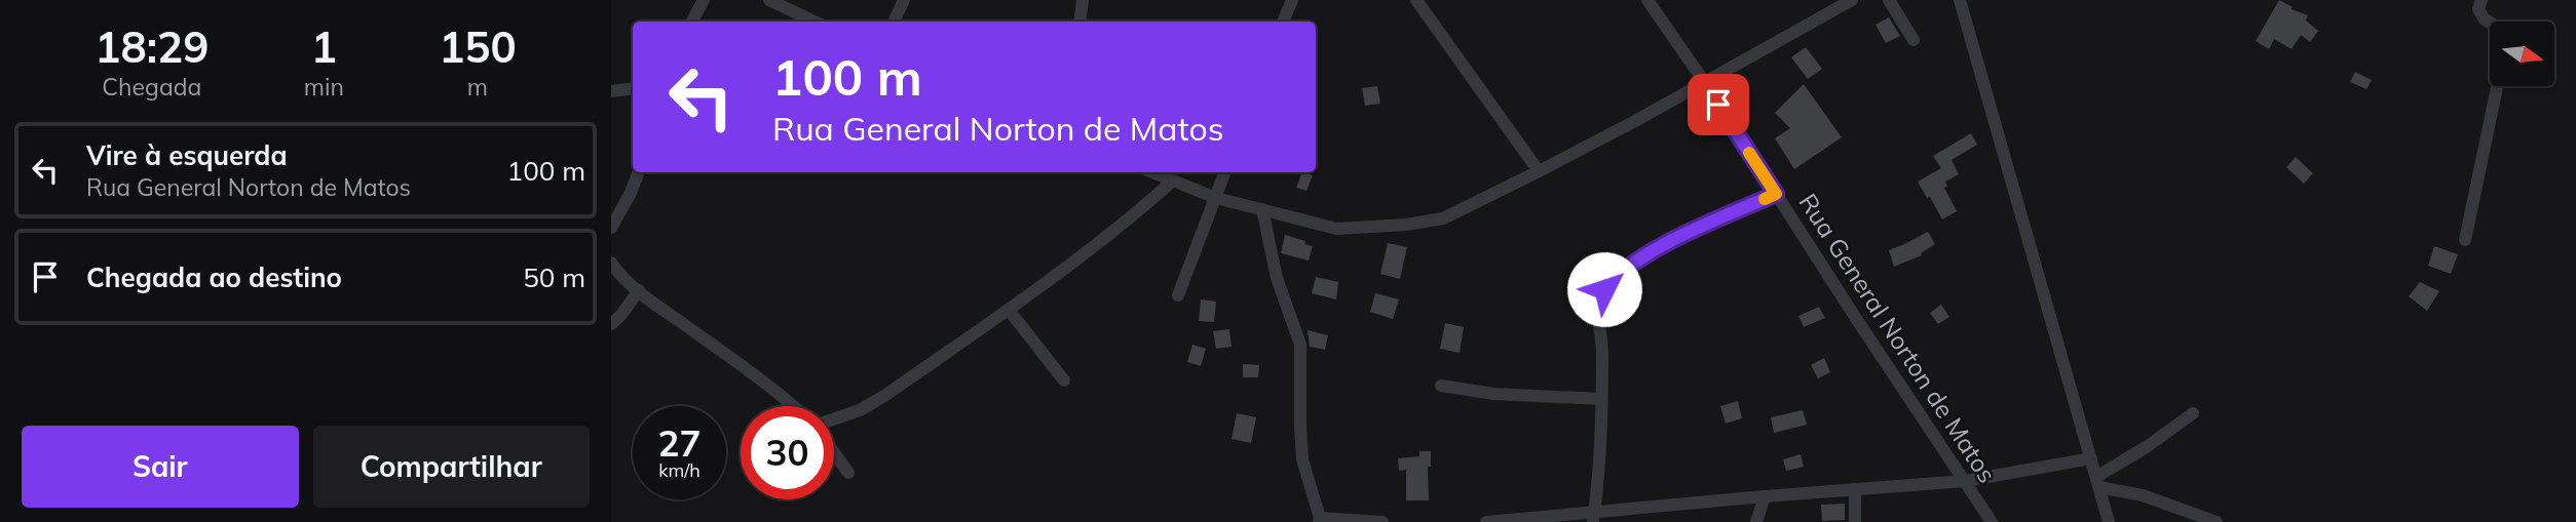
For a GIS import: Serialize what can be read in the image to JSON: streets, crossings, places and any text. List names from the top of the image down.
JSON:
{
  "streets": {
    "street": ["Rua General Norton de Matos"]
  },
  "north": "right",
  "page": {
    "eta": [
      "18:29",
      "Chegada",
      "1",
      "min",
      "150",
      "m"
    ],
    "turn": ["100 m", "Rua General Norton de Matos"],
    "list": [
      {
        "name": "Vire à esquerda",
        "note": "Rua General Norton de Matos",
        "value": "100 m"
      },
      {
        "name": "Chegada ao destino",
        "value": "50 m"
      }
    ],
    "speed": "27 km/h",
    "limit": "30",
    "buttons": ["Sair", "Compartilhar"]
  }
}
